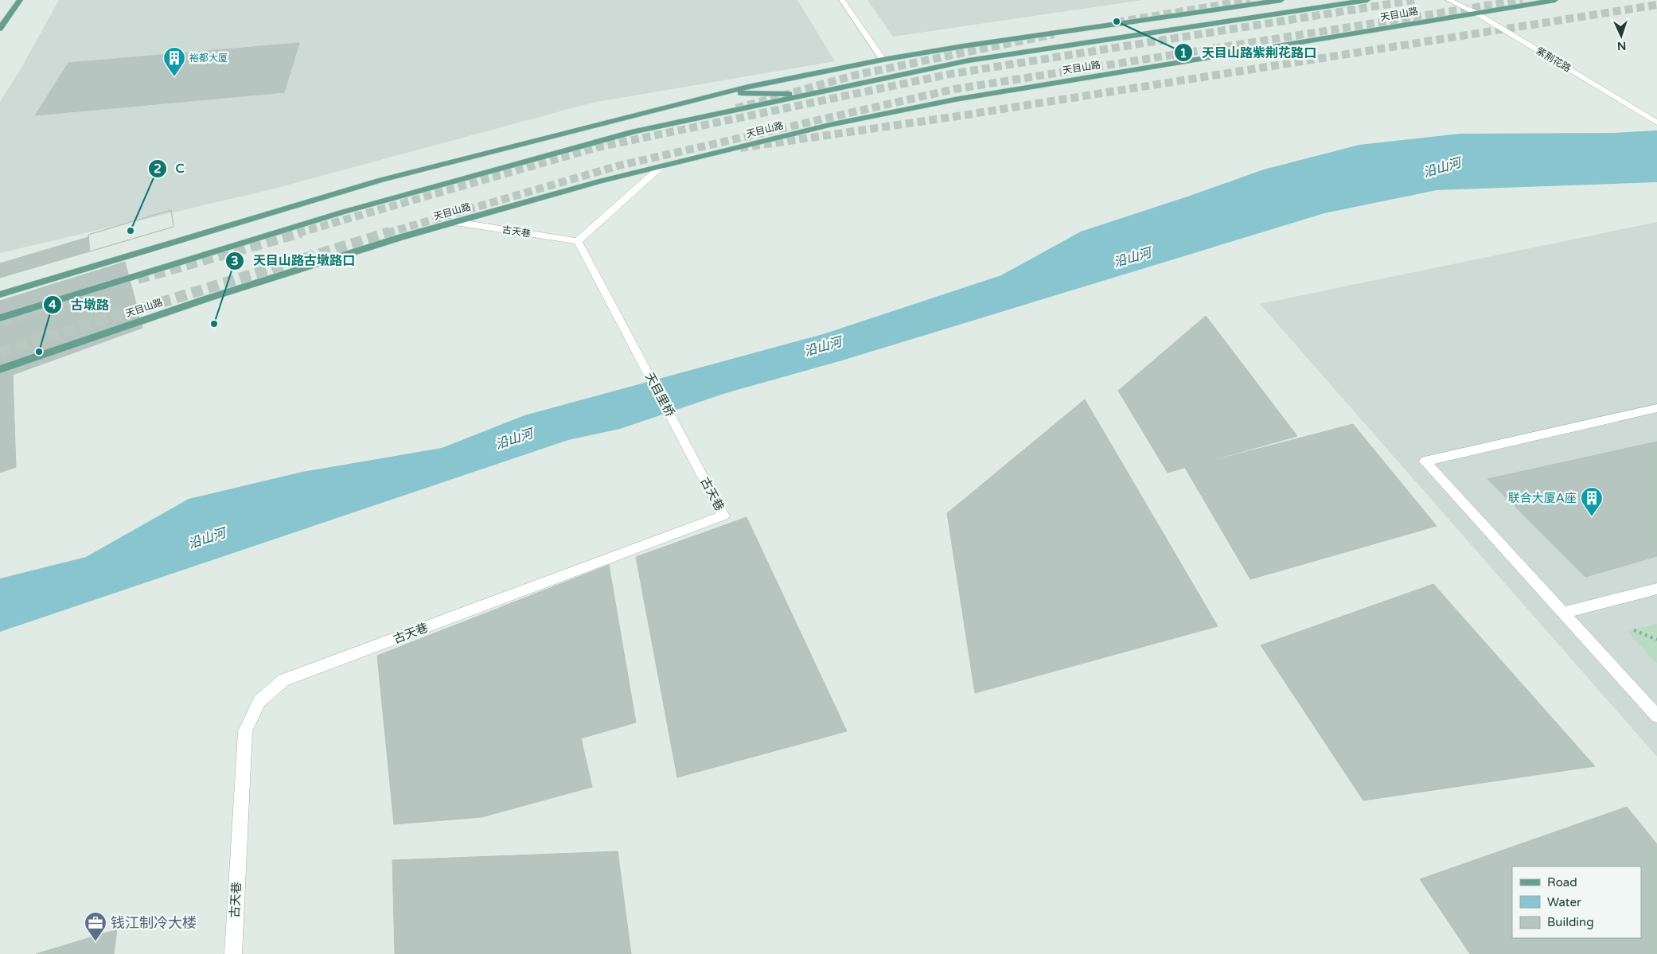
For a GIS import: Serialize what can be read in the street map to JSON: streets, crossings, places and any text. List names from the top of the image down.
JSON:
{
  "streets": {
    "main road": ["天目山路"],
    "street": ["紫荆花路", "古天巷", "天目里桥"]
  },
  "crossings": [
    ["天目山路", "紫荆花路"],
    ["天目山路", "古天巷"],
    ["古天巷", "天目里桥"]
  ],
  "water": ["沿山河"],
  "places": {
    "other": [
      "天目山路紫荆花路口",
      "C",
      "天目山路古墩路口",
      "古墩路"
    ],
    "building": ["裕都大厦", "联合大厦A座"],
    "office": ["钱江制冷大楼"]
  },
  "legend": ["Road", "Water", "Building"],
  "north": "bottom"
}
